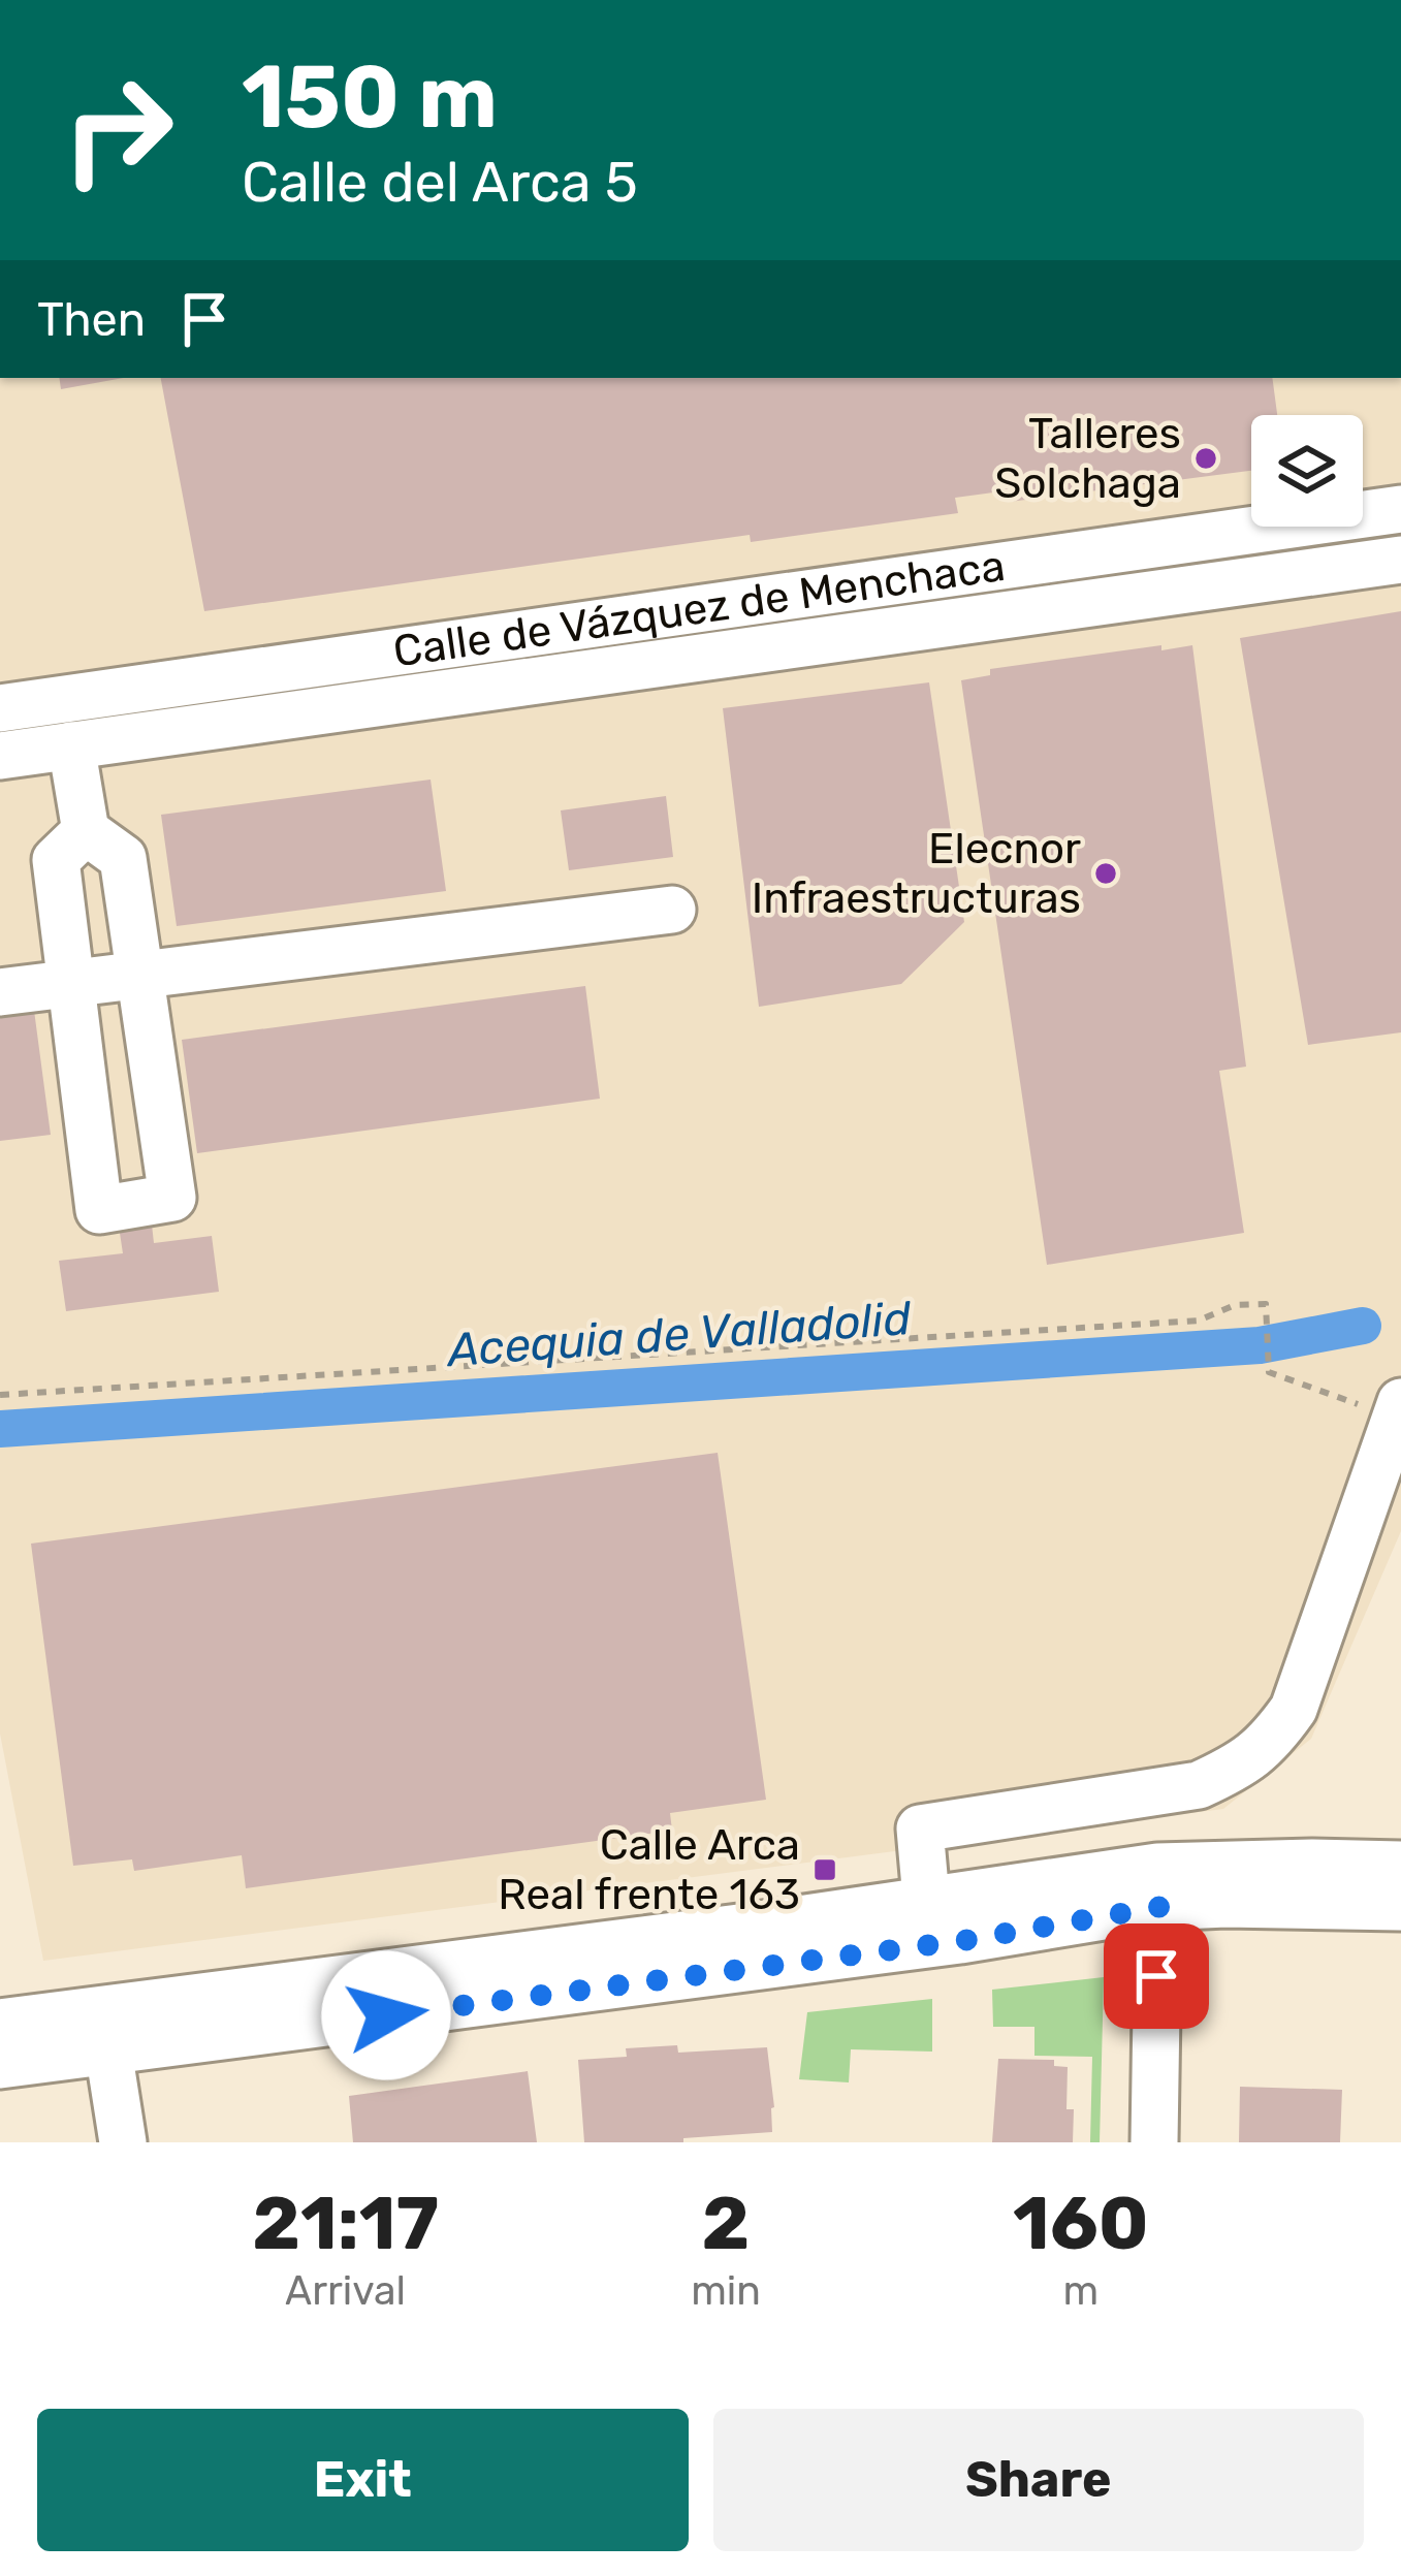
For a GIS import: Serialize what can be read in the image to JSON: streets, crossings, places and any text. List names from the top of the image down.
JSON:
{
  "streets": {
    "street": ["Calle de Vázquez de Menchaca"]
  },
  "water": ["Acequia de Valladolid"],
  "places": {
    "other": ["Talleres Solchaga", "Elecnor Infraestructuras"],
    "transit": ["Calle Arca Real frente 163"]
  },
  "page": {
    "turn": ["150 m", "Calle del Arca 5"],
    "then": "Then",
    "eta": [
      "21:17",
      "Arrival",
      "2",
      "min",
      "160",
      "m"
    ],
    "buttons": ["Exit", "Share"]
  }
}
